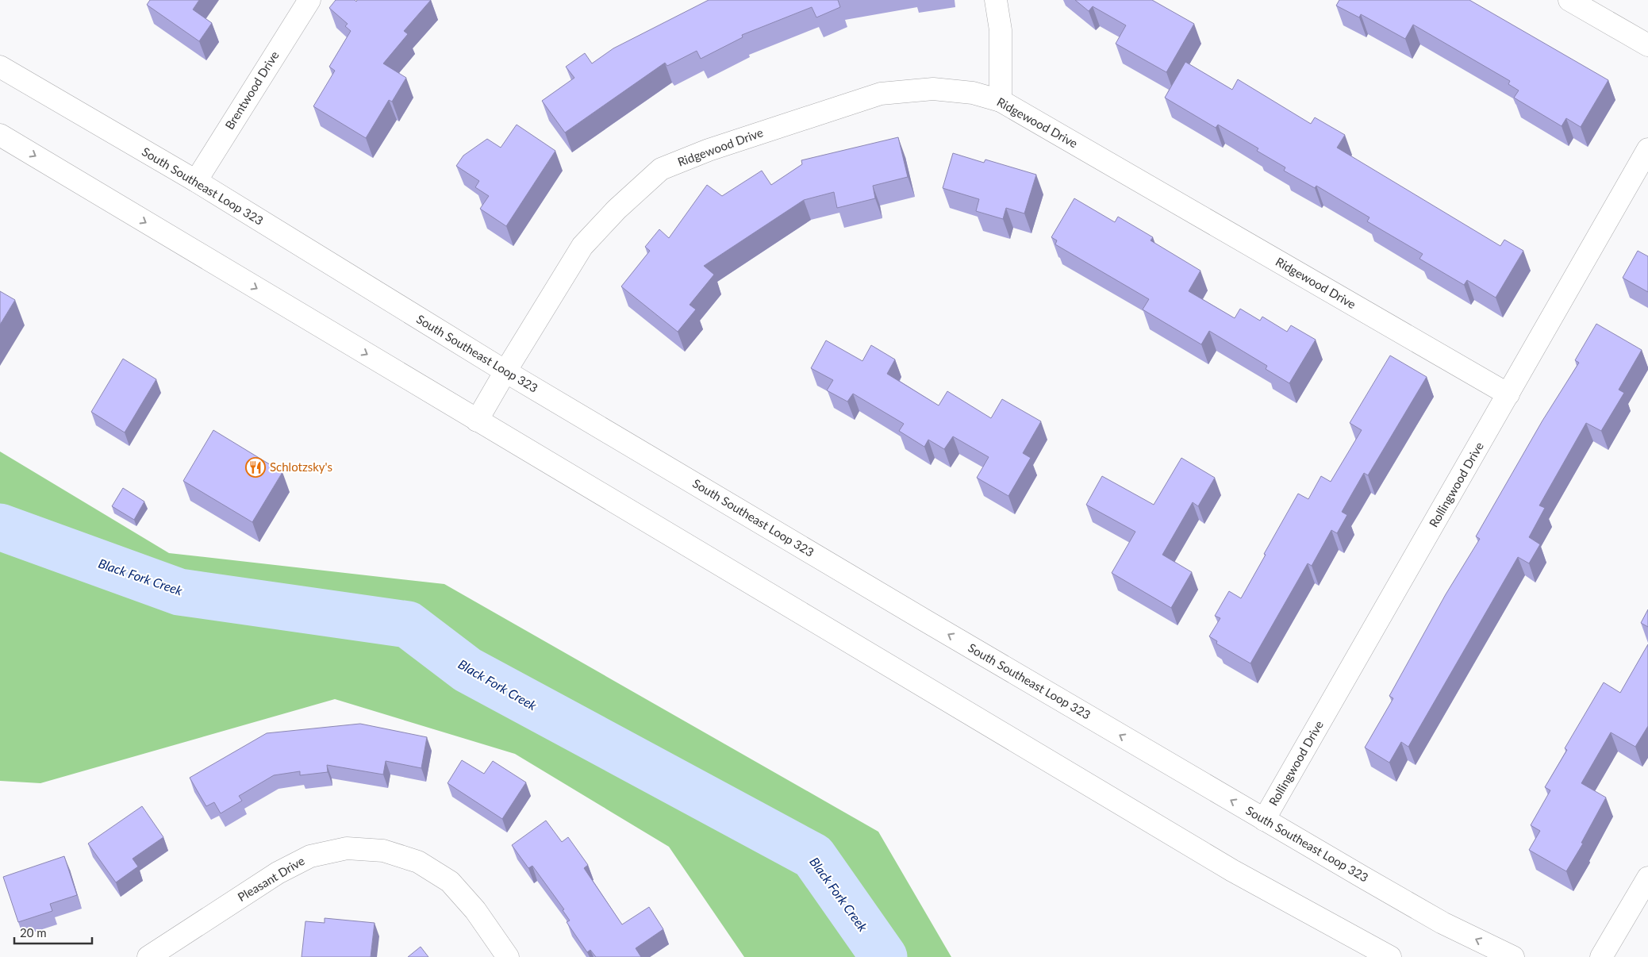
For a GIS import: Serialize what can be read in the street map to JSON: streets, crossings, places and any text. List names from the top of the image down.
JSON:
{
  "streets": {
    "main road": [
      "Brentwood Drive",
      "Ridgewood Drive",
      "South Southeast Loop 323",
      "Rollingwood Drive",
      "Pleasant Drive"
    ]
  },
  "crossings": [
    ["Brentwood Drive", "South Southeast Loop 323"],
    ["Ridgewood Drive", "South Southeast Loop 323"],
    ["Ridgewood Drive", "Rollingwood Drive"],
    ["South Southeast Loop 323", "Rollingwood Drive"]
  ],
  "water": ["Black Fork Creek"],
  "places": {
    "restaurant": ["Schlotzsky's"]
  },
  "scale_bar": "20 m"
}
